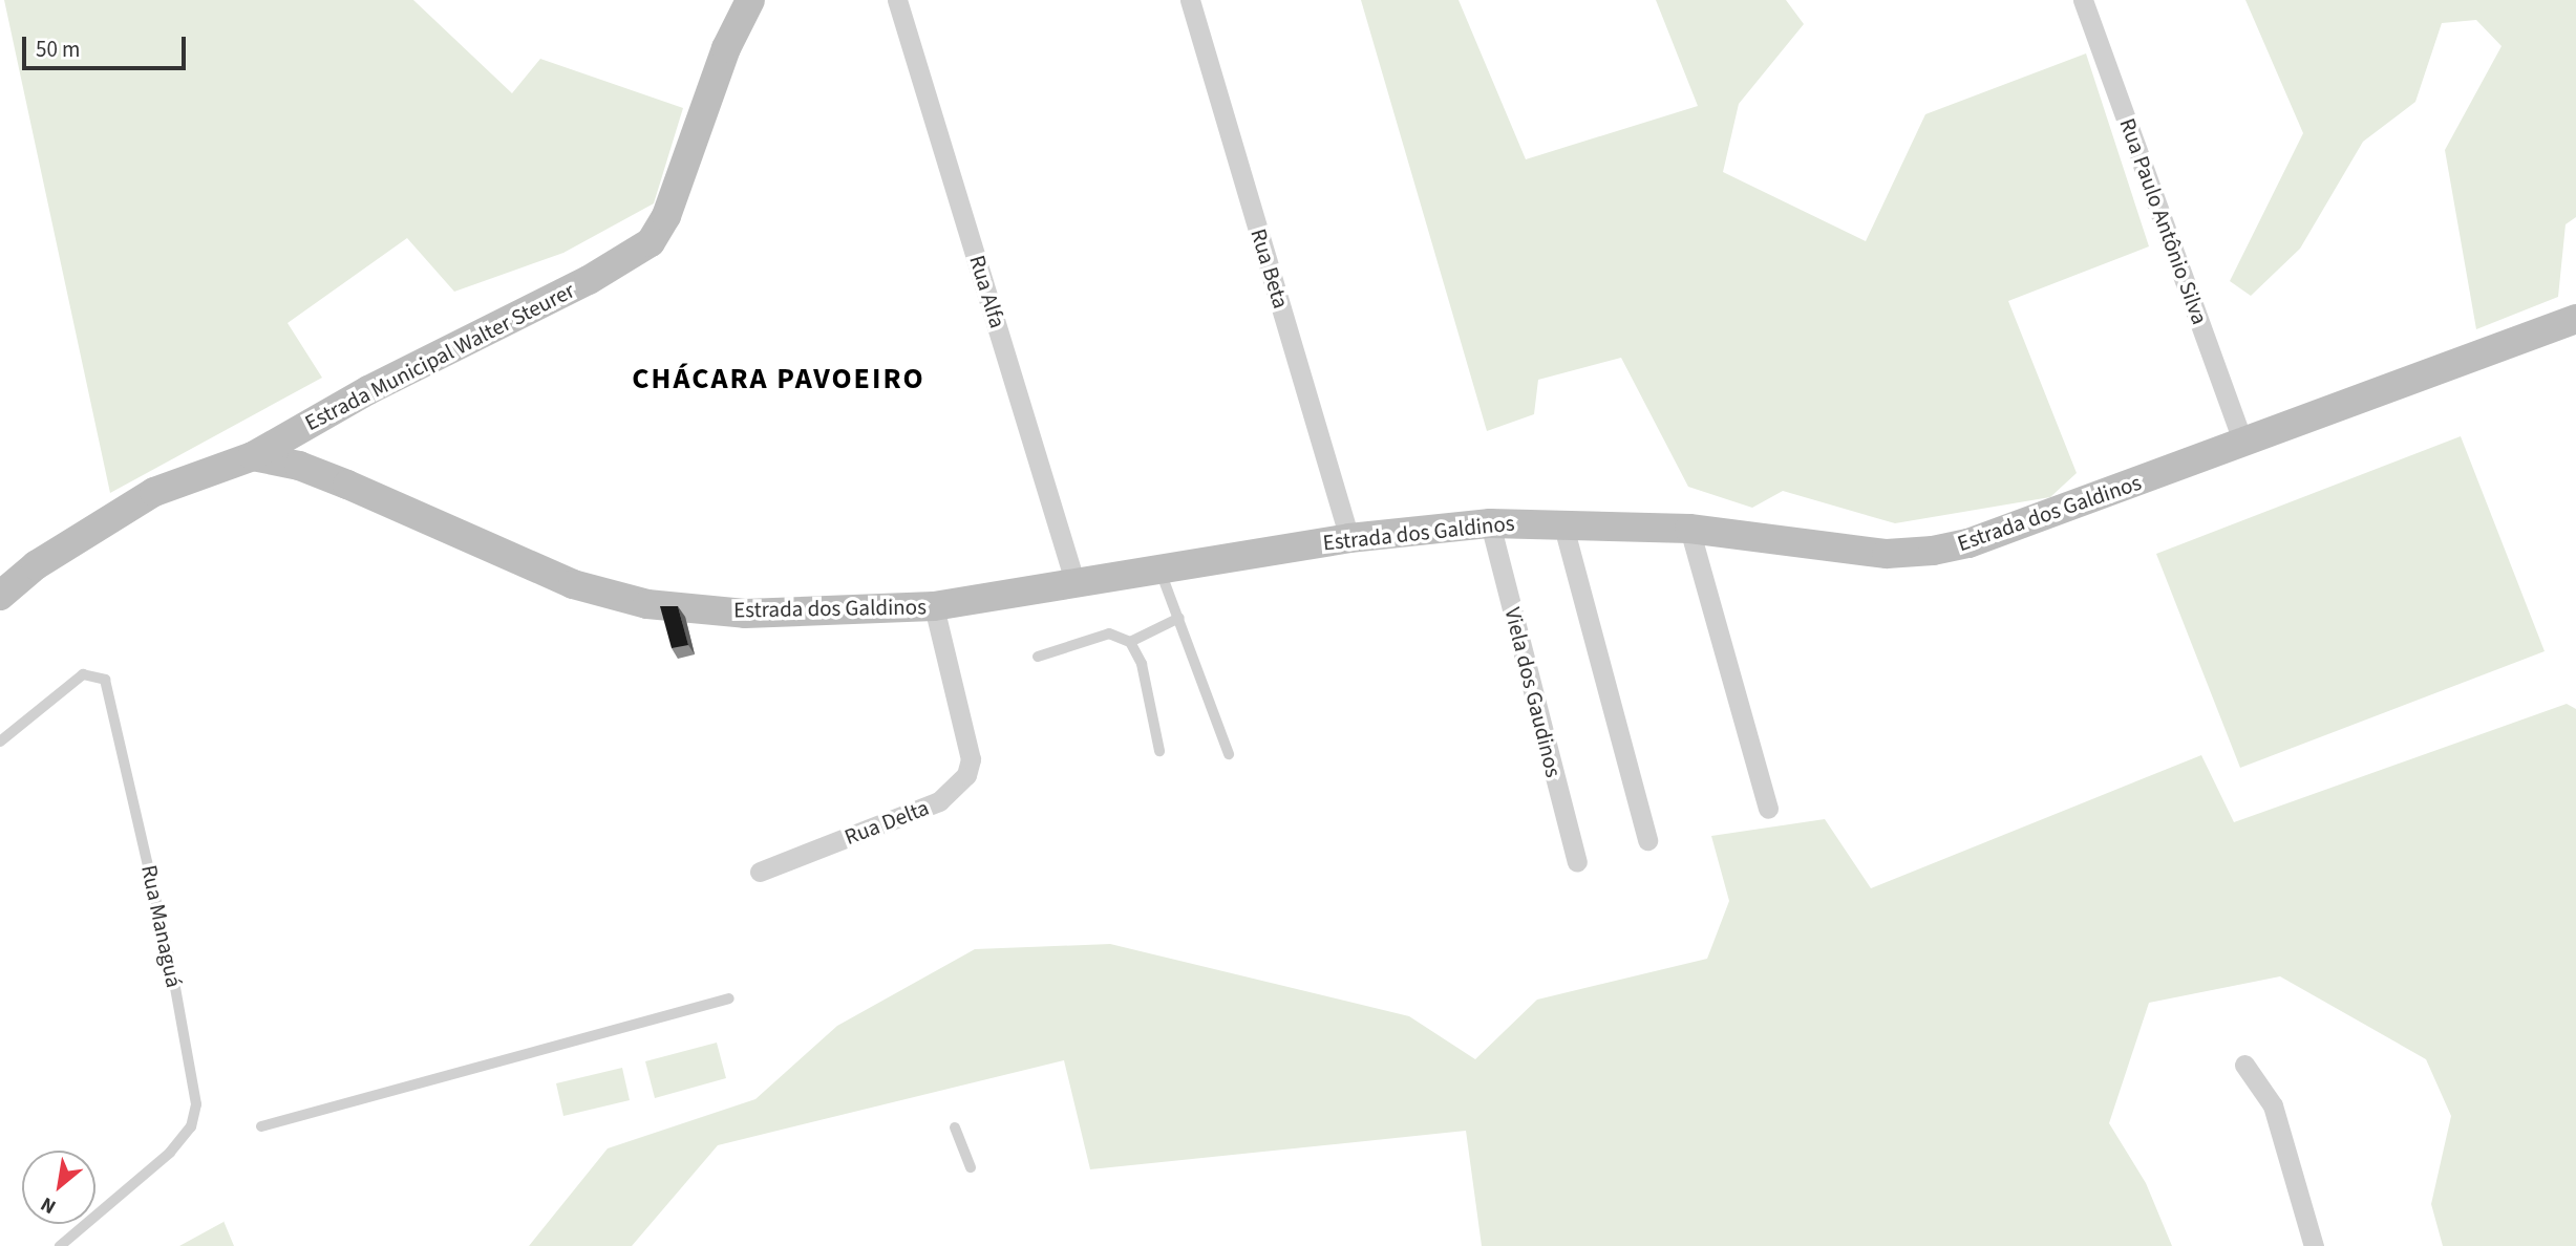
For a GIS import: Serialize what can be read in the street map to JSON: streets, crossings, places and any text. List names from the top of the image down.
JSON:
{
  "streets": {
    "street": [
      "Rua Paulo Antônio Silva",
      "Rua Beta",
      "Rua Alfa",
      "Estrada Municipal Walter Steurer",
      "Estrada dos Galdinos",
      "Viela dos Gaudinos",
      "Rua Delta"
    ],
    "lane": ["Rua Managuá"]
  },
  "crossings": [
    ["Rua Paulo Antônio Silva", "Estrada dos Galdinos"],
    ["Rua Beta", "Estrada dos Galdinos"],
    ["Rua Alfa", "Estrada dos Galdinos"],
    ["Estrada Municipal Walter Steurer", "Estrada dos Galdinos"],
    ["Estrada dos Galdinos", "Viela dos Gaudinos"],
    ["Estrada dos Galdinos", "Rua Delta"]
  ],
  "districts": ["CHÁCARA PAVOEIRO"],
  "scale_bar": "50 m",
  "north": "bottom left"
}
